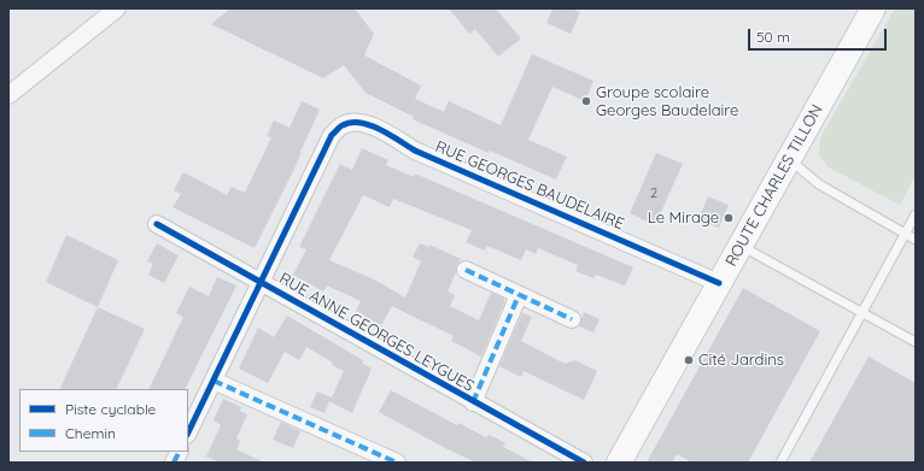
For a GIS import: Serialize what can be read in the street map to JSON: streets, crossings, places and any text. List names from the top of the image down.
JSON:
{
  "streets": {
    "main road": ["ROUTE CHARLES TILLON"],
    "street": ["RUE GEORGES BAUDELAIRE", "RUE ANNE GEORGES LEYGUES"]
  },
  "crossings": [
    ["RUE GEORGES BAUDELAIRE", "ROUTE CHARLES TILLON"],
    ["RUE GEORGES BAUDELAIRE", "RUE ANNE GEORGES LEYGUES"]
  ],
  "places": ["Groupe scolaire Georges Baudelaire", "Le Mirage", "Cité Jardins"],
  "house_numbers": ["2"],
  "legend": ["Piste cyclable", "Chemin"],
  "scale_bar": "50 m"
}
